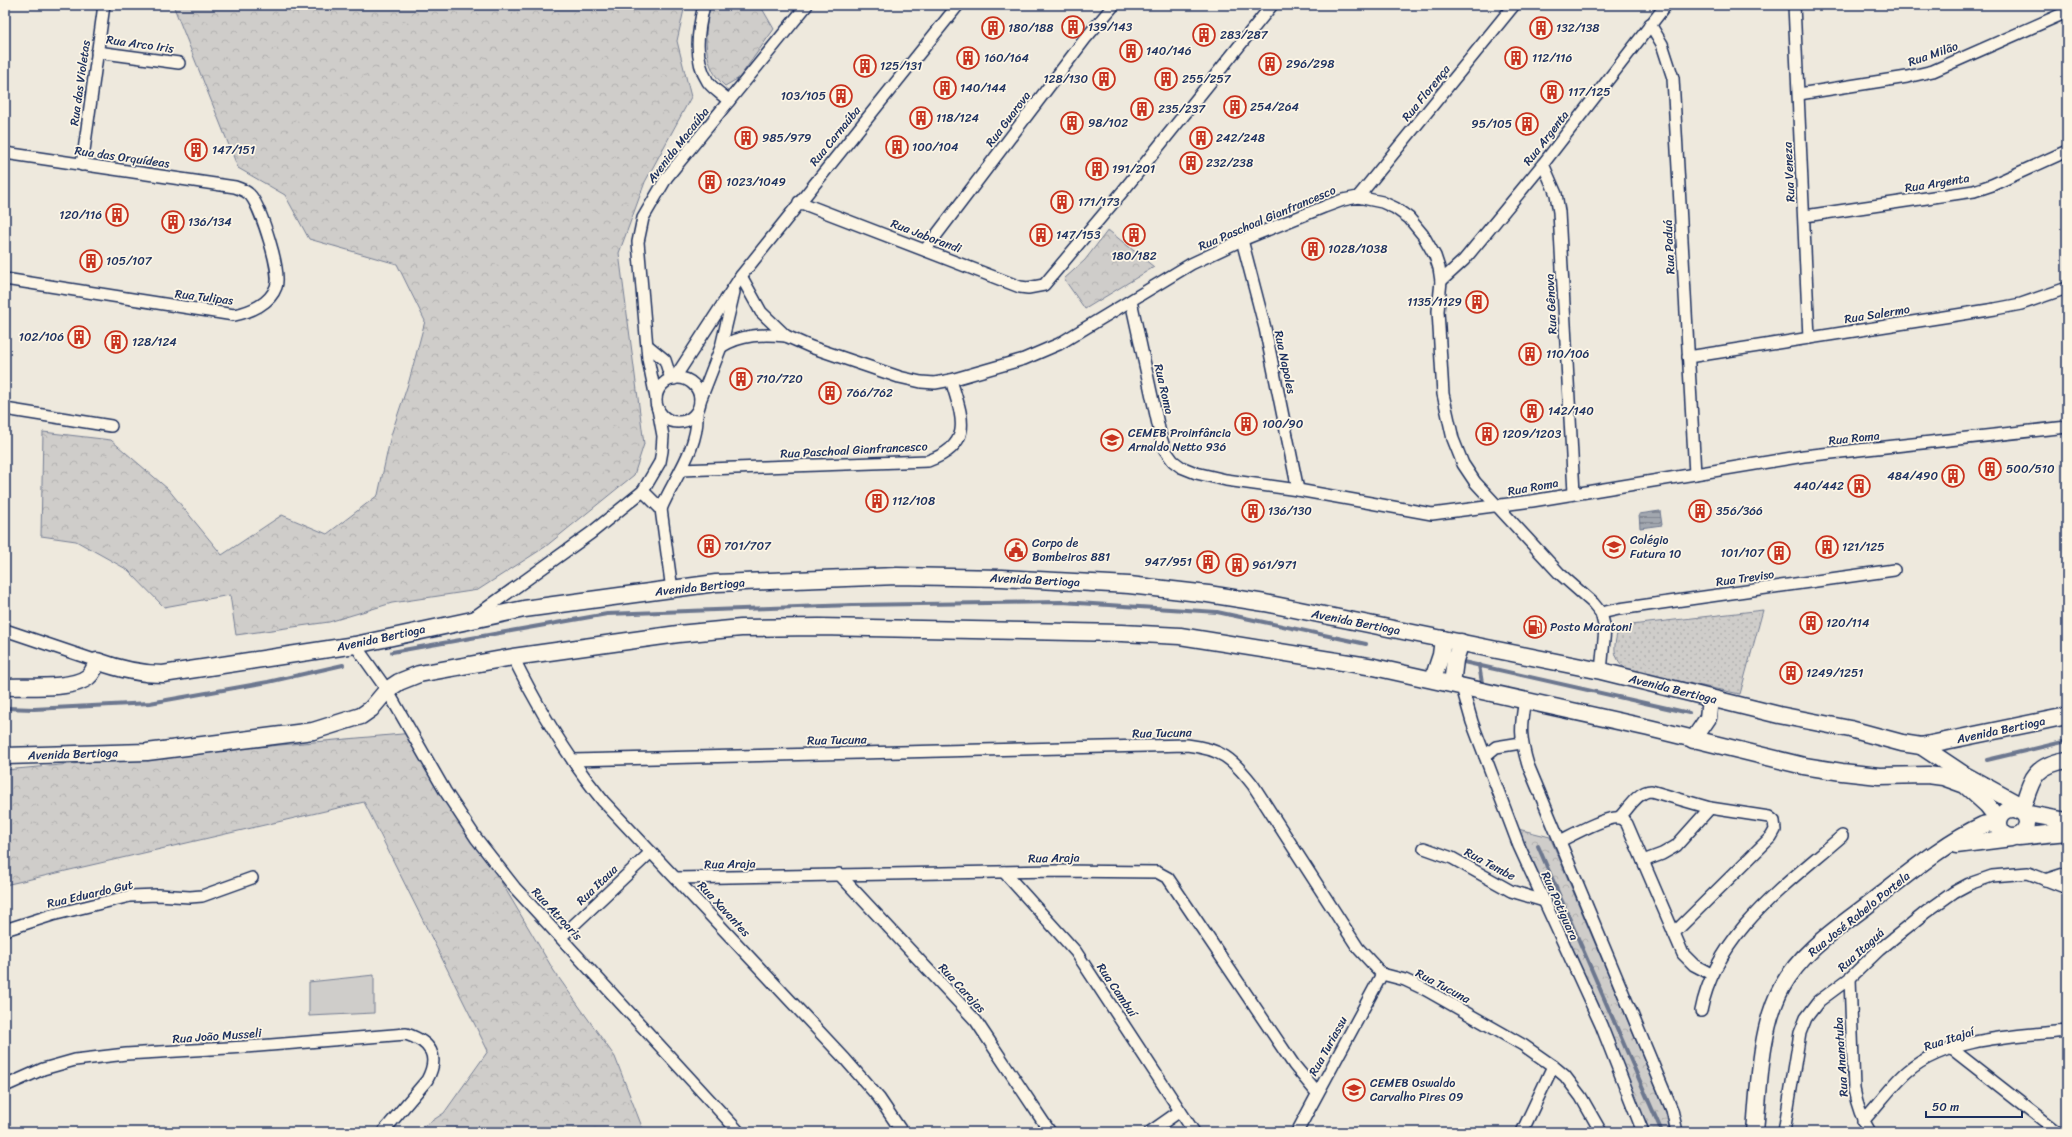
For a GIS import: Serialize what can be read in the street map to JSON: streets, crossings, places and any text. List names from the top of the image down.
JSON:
{
  "streets": {
    "street": [
      "Rua Arco Iris",
      "Rua Milão",
      "Rua das Violetas",
      "Rua Florença",
      "Rua Guarova",
      "Rua Carnaúba",
      "Rua Argenta",
      "Avenida Macaúba",
      "Rua das Orquídeas",
      "Rua Veneza",
      "Rua Paschoal Gianfrancesco",
      "Rua Jaborandi",
      "Rua Paduá",
      "Rua Tulipas",
      "Rua Gênova",
      "Rua Salermo",
      "Rua Napoles",
      "Rua Roma",
      "Rua Treviso",
      "Avenida Bertioga",
      "Rua Tucuna",
      "Rua Araja",
      "Rua Tembe",
      "Rua Itaua",
      "Rua Eduardo Gut",
      "Rua Potiguara",
      "Rua Xavantes",
      "Rua Atroaris",
      "Rua José Rabelo Portela",
      "Rua Itaguá",
      "Rua Carajas",
      "Rua Cambuí",
      "Rua João Musseli",
      "Rua Itajaí",
      "Rua Turiassu",
      "Rua Ananatuba"
    ]
  },
  "crossings": [
    ["Rua Arco Iris", "Rua das Violetas"],
    ["Rua Milão", "Rua Veneza"],
    ["Rua das Violetas", "Rua das Orquídeas"],
    ["Rua Florença", "Rua Paschoal Gianfrancesco"],
    ["Rua Guarova", "Rua Jaborandi"],
    ["Rua Carnaúba", "Avenida Macaúba"],
    ["Rua Carnaúba", "Rua Jaborandi"],
    ["Rua Argenta", "Rua Veneza"],
    ["Rua Argenta", "Rua Paschoal Gianfrancesco"],
    ["Rua Argenta", "Rua Paduá"],
    ["Rua Argenta", "Rua Gênova"],
    ["Rua das Orquídeas", "Rua Tulipas"],
    ["Rua Veneza", "Rua Salermo"],
    ["Rua Paschoal Gianfrancesco", "Rua Napoles"],
    ["Rua Paschoal Gianfrancesco", "Rua Roma"],
    ["Rua Paschoal Gianfrancesco", "Rua Treviso"],
    ["Rua Paduá", "Rua Salermo"],
    ["Rua Paduá", "Rua Roma"],
    ["Rua Gênova", "Rua Roma"],
    ["Rua Napoles", "Rua Roma"],
    ["Avenida Bertioga", "Rua Potiguara"],
    ["Avenida Bertioga", "Rua Xavantes"],
    ["Avenida Bertioga", "Rua Atroaris"],
    ["Avenida Bertioga", "Rua José Rabelo Portela"],
    ["Rua Tucuna", "Rua Xavantes"],
    ["Rua Tucuna", "Rua Turiassu"],
    ["Rua Araja", "Rua Xavantes"],
    ["Rua Araja", "Rua Carajas"],
    ["Rua Araja", "Rua Cambuí"],
    ["Rua Araja", "Rua Turiassu"],
    ["Rua Tembe", "Rua Potiguara"],
    ["Rua Itaua", "Rua Xavantes"],
    ["Rua Itaua", "Rua Atroaris"],
    ["Rua Itaguá", "Rua Ananatuba"],
    ["Rua Itajaí", "Rua Ananatuba"]
  ],
  "places": {
    "building": [
      "139/143",
      "180/188",
      "132/138",
      "283/287",
      "140/146",
      "160/164",
      "112/116",
      "296/298",
      "125/131",
      "128/130",
      "255/257",
      "140/144",
      "117/125",
      "103/105",
      "254/264",
      "235/237",
      "118/124",
      "98/102",
      "95/105",
      "985/979",
      "242/248",
      "100/104",
      "147/151",
      "232/238",
      "191/201",
      "1023/1049",
      "171/173",
      "120/116",
      "136/134",
      "147/153",
      "180/182",
      "1028/1038",
      "105/107",
      "1135/1129",
      "102/106",
      "128/124",
      "110/106",
      "710/720",
      "766/762",
      "142/140",
      "100/90",
      "1209/1203",
      "500/510",
      "484/490",
      "440/442",
      "112/108",
      "136/130",
      "356/366",
      "701/707",
      "121/125",
      "101/107",
      "947/951",
      "961/971",
      "120/114",
      "1249/1251"
    ],
    "school or university": ["CEMEB Proinfância Arnaldo Netto 936", "Colégio Futura 10", "CEMEB Oswaldo Carvalho Pires 09"],
    "public building": ["Corpo de Bombeiros 881"],
    "fuel station": ["Posto Maratoni"]
  },
  "scale_bar": "50 m"
}
